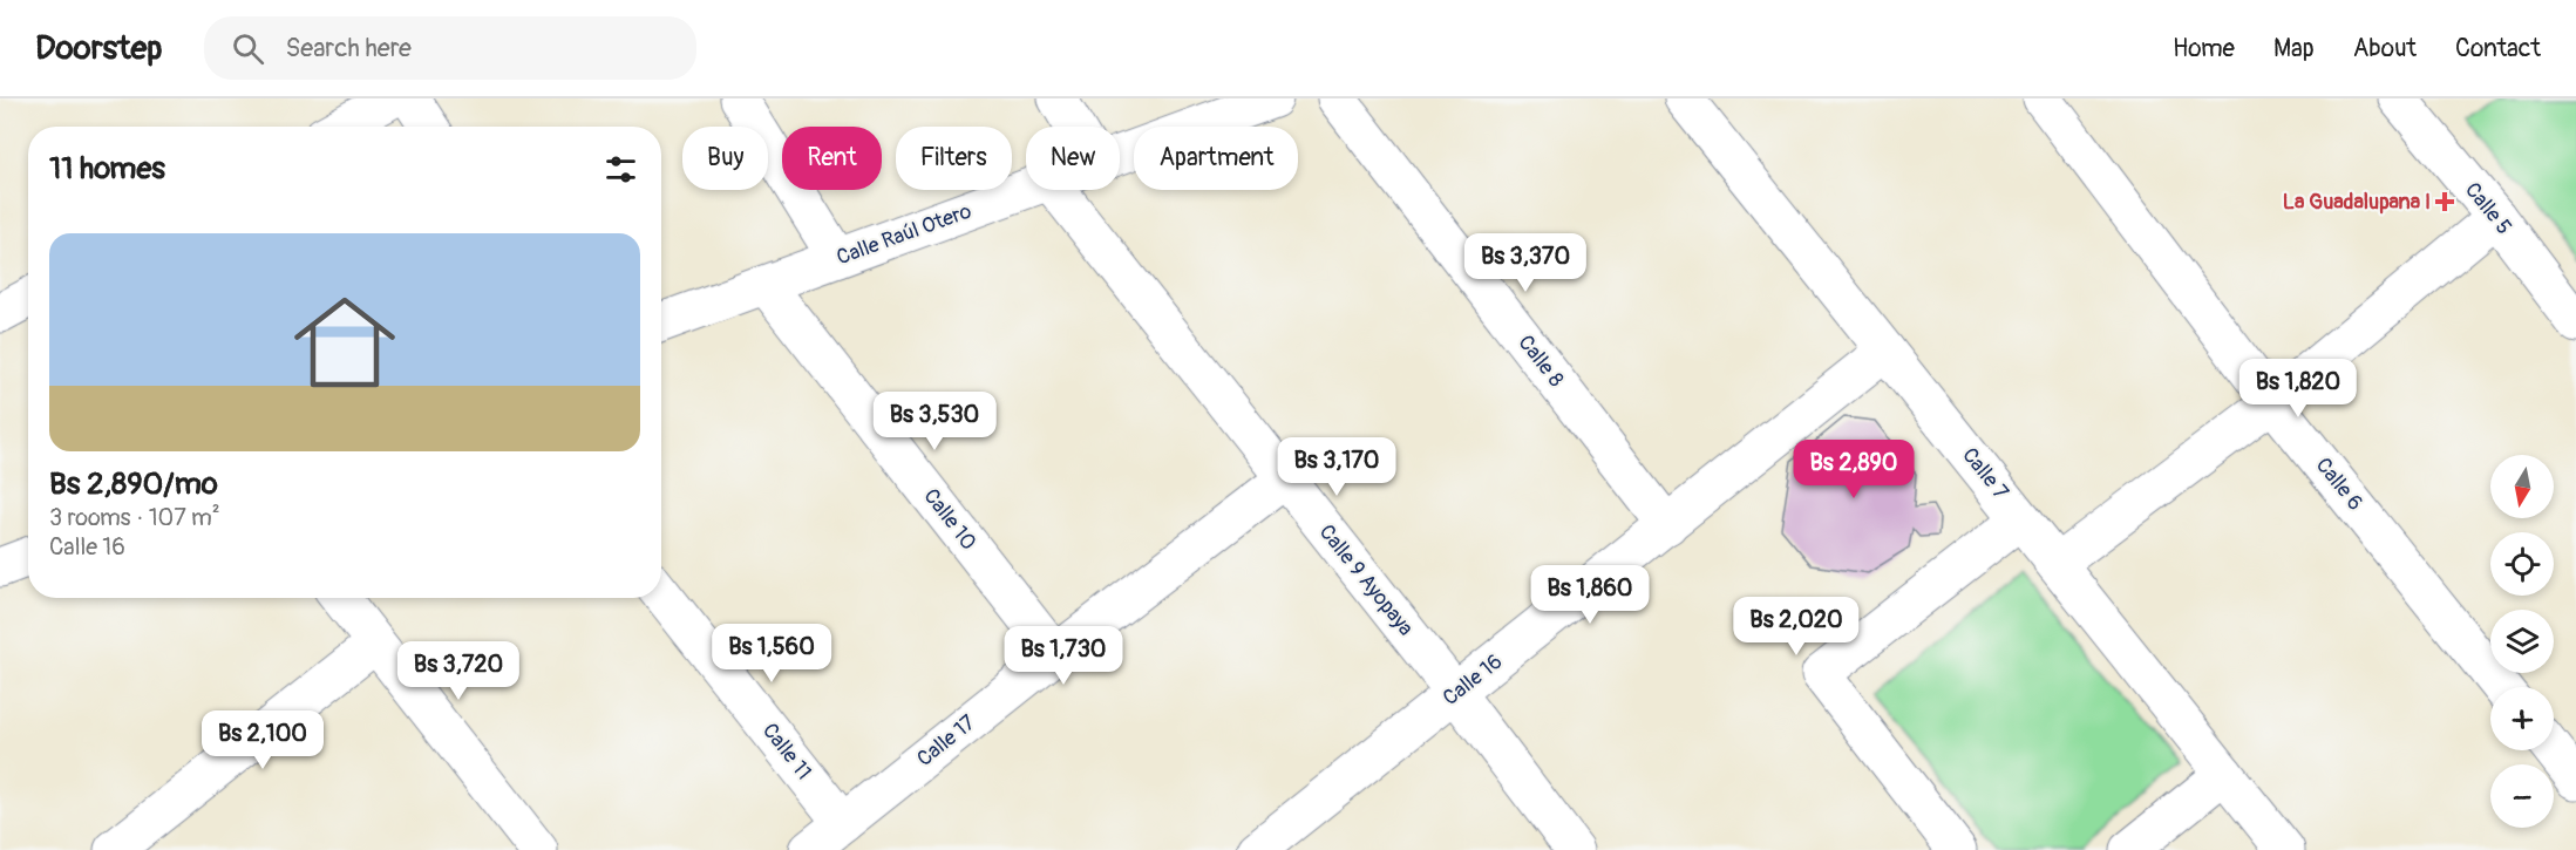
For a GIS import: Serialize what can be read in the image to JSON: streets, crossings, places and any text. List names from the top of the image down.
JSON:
{
  "streets": {
    "street": [
      "Calle 5",
      "Calle Raúl Otero",
      "Calle 8",
      "Calle 7",
      "Calle 6",
      "Calle 10",
      "Calle 9 Ayopaya",
      "Calle 16",
      "Calle 17",
      "Calle 11"
    ]
  },
  "crossings": [
    ["Calle Raúl Otero", "Calle 10"],
    ["Calle 8", "Calle 16"],
    ["Calle 7", "Calle 16"],
    ["Calle 10", "Calle 17"],
    ["Calle 9 Ayopaya", "Calle 16"],
    ["Calle 9 Ayopaya", "Calle 17"],
    ["Calle 17", "Calle 11"]
  ],
  "places": {
    "health": ["La Guadalupana I"]
  },
  "north": "bottom",
  "page": {
    "header": "Doorstep",
    "search": "Search here",
    "nav": [
      "Home",
      "Map",
      "About",
      "Contact"
    ],
    "chip": [
      "Buy",
      "Rent",
      "Filters",
      "New",
      "Apartment"
    ],
    "heading": "11 homes",
    "list": [
      {
        "name": "Bs 2,890/mo",
        "note": "3 rooms · 107 m² · Calle 16"
      }
    ],
    "price": [
      "Bs 3,370",
      "Bs 1,820",
      "Bs 3,530",
      "Bs 3,170",
      "Bs 2,890",
      "Bs 1,860",
      "Bs 2,020",
      "Bs 1,560",
      "Bs 1,730",
      "Bs 3,720",
      "Bs 2,100"
    ],
    "map_buttons": ["+", "−"]
  }
}
